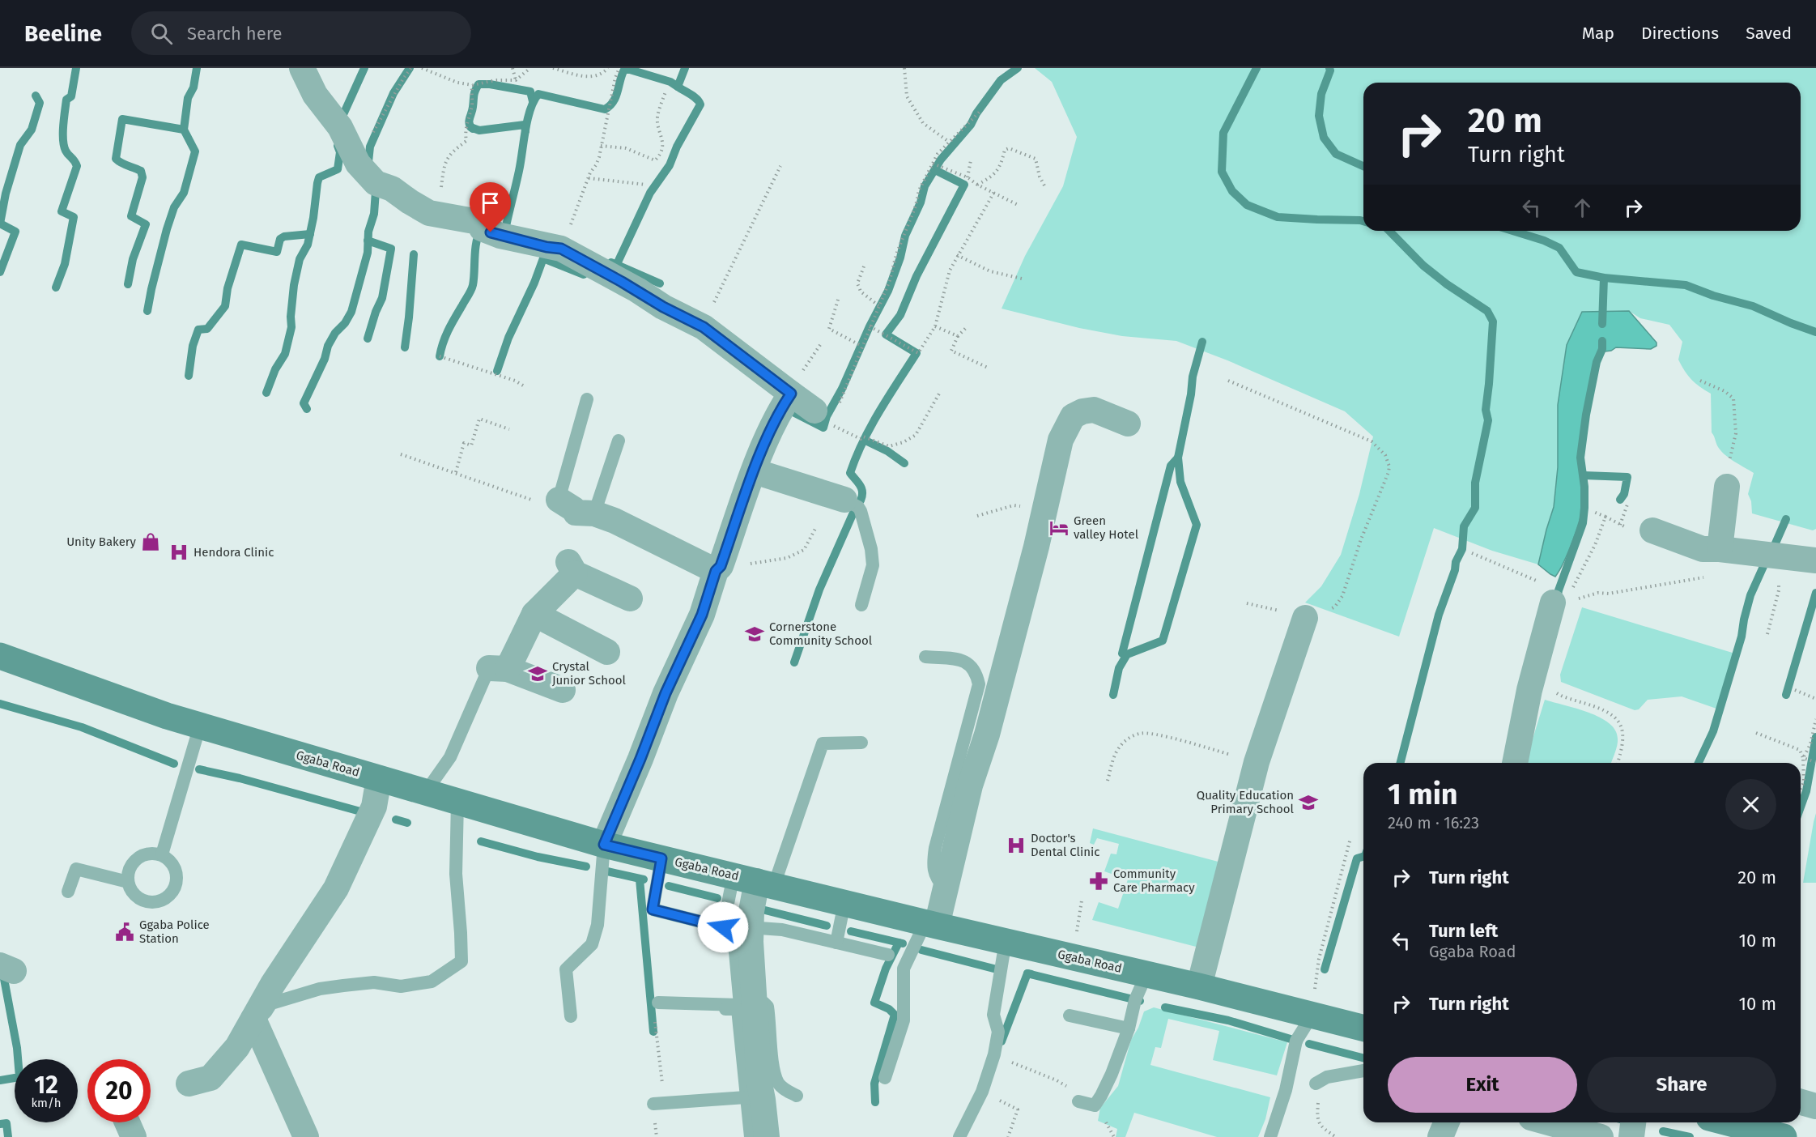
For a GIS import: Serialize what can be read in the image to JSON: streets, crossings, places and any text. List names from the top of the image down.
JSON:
{
  "streets": {
    "street": ["Ggaba Road"]
  },
  "places": {
    "hotel": ["Green valley Hotel"],
    "shop": ["Unity Bakery"],
    "hospital": ["Hendora Clinic", "Doctor's Dental Clinic"],
    "school or university": ["Cornerstone Community School", "Crystal Junior School", "Quality Education Primary School"],
    "pharmacy": ["Community Care Pharmacy"],
    "public building": ["Ggaba Police Station"]
  },
  "page": {
    "header": "Beeline",
    "search": "Search here",
    "nav": ["Map", "Directions", "Saved"],
    "turn": ["20 m", "Turn right"],
    "heading": ["1 min", "240 m · 16:23"],
    "list": [
      {
        "name": "Turn right",
        "value": "20 m"
      },
      {
        "name": "Turn left",
        "note": "Ggaba Road",
        "value": "10 m"
      },
      {
        "name": "Turn right",
        "value": "10 m"
      }
    ],
    "buttons": ["Exit", "Share"],
    "speed": "12 km/h",
    "limit": "20"
  }
}
